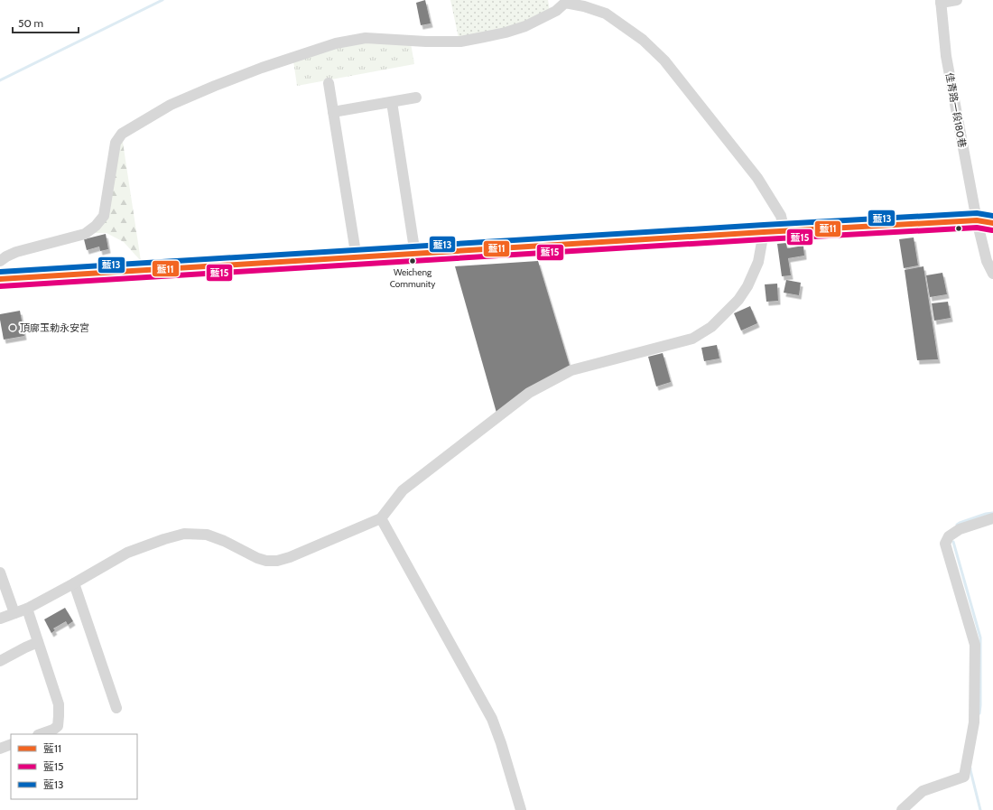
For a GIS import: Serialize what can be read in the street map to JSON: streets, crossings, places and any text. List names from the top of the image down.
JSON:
{
  "streets": {
    "street": ["佳青路一段180巷"]
  },
  "places": ["Weicheng Community", "頂廍玉勅永安宮"],
  "lines": ["transit line 藍13", "transit line 藍11", "transit line 藍15"],
  "legend": ["藍11", "藍15", "藍13"],
  "scale_bar": "50 m"
}
